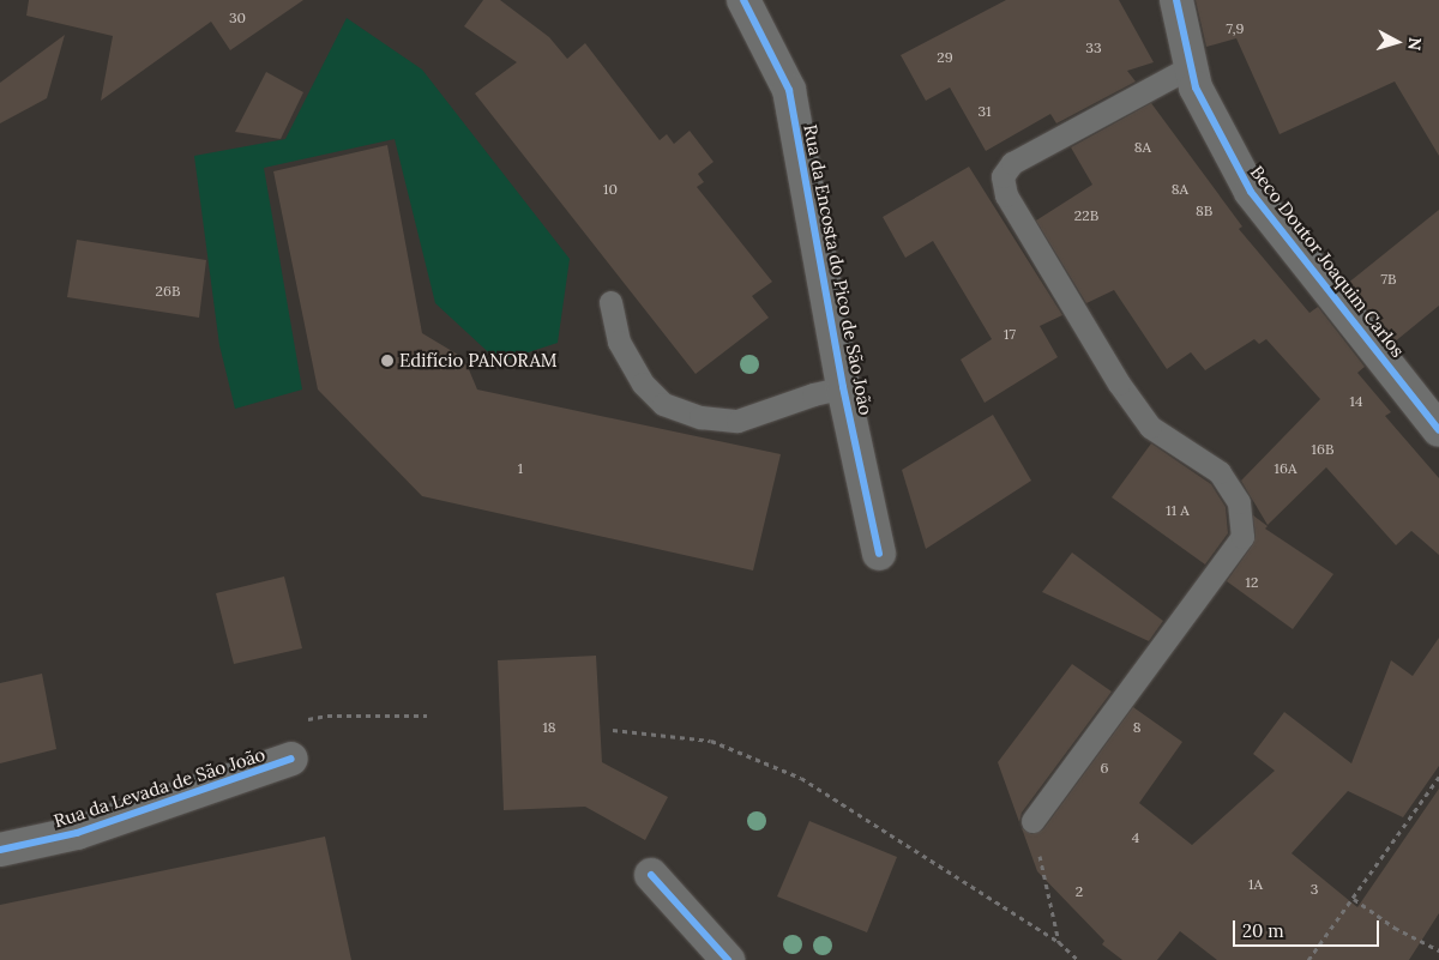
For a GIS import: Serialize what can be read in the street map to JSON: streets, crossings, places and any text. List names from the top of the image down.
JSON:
{
  "streets": {
    "street": ["Beco Doutor Joaquim Carlos", "Rua da Encosta do Pico de São João", "Rua da Levada de São João"]
  },
  "places": ["Edifício PANORAM"],
  "house_numbers": [
    "30",
    "7,9",
    "33",
    "29",
    "31",
    "8A",
    "10",
    "8A",
    "8B",
    "22B",
    "7B",
    "26B",
    "17",
    "14",
    "16B",
    "1",
    "16A",
    "11 A",
    "12",
    "18",
    "8",
    "6",
    "4",
    "1A",
    "3",
    "2"
  ],
  "scale_bar": "20 m",
  "north": "right"
}
